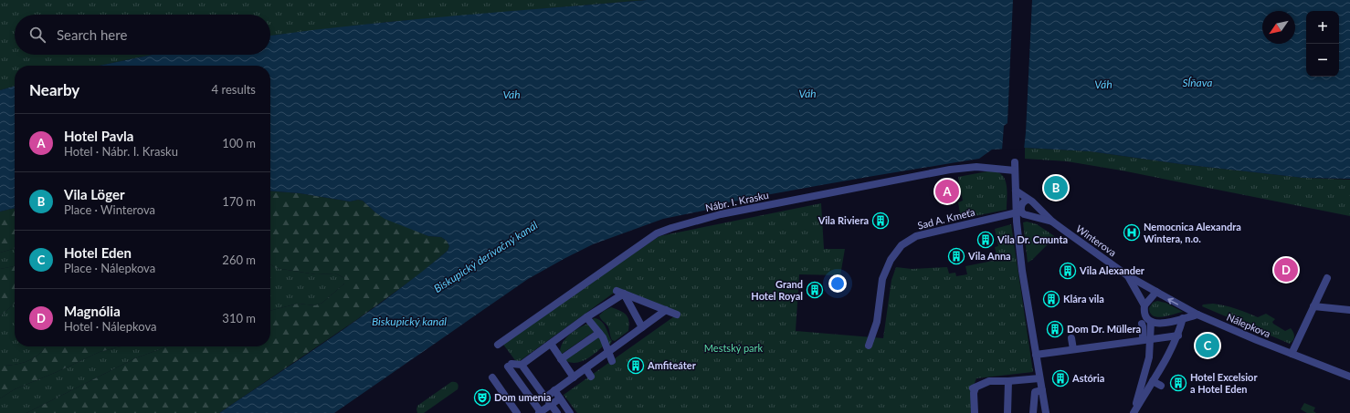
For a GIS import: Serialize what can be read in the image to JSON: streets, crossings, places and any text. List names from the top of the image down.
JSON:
{
  "streets": {
    "street": [
      "Nábr. I. Krasku",
      "Sad A. Kmeťa",
      "Winterova",
      "Nálepkova"
    ]
  },
  "crossings": [
    ["Sad A. Kmeťa", "Winterova"],
    ["Winterova", "Nálepkova"]
  ],
  "water": [
    "Sĺňava",
    "Váh",
    "Biskupický derivačný kanál",
    "Biskupický kanál"
  ],
  "parks": ["Mestský park"],
  "places": {
    "building": [
      "Vila Riviera",
      "Vila Dr. Cmunta",
      "Vila Anna",
      "Vila Alexander",
      "Grand Hotel Royal",
      "Klára vila",
      "Dom Dr. Müllera",
      "Amfiteáter",
      "Astória",
      "Hotel Excelsior a Hotel Eden"
    ],
    "hospital": ["Nemocnica Alexandra Wintera, n.o."],
    "theatre": ["Dom umenia"]
  },
  "north": "bottom left",
  "page": {
    "map_buttons": ["+", "−"],
    "search": "Search here",
    "heading": ["Nearby", "4 results"],
    "list": [
      {
        "mark": "A",
        "name": "Hotel Pavla",
        "note": "Hotel · Nábr. I. Krasku",
        "value": "100 m"
      },
      {
        "mark": "B",
        "name": "Vila Löger",
        "note": "Place · Winterova",
        "value": "170 m"
      },
      {
        "mark": "C",
        "name": "Hotel Eden",
        "note": "Place · Nálepkova",
        "value": "260 m"
      },
      {
        "mark": "D",
        "name": "Magnólia",
        "note": "Hotel · Nálepkova",
        "value": "310 m"
      }
    ],
    "pins": [
      "B",
      "A",
      "D",
      "C"
    ]
  }
}
